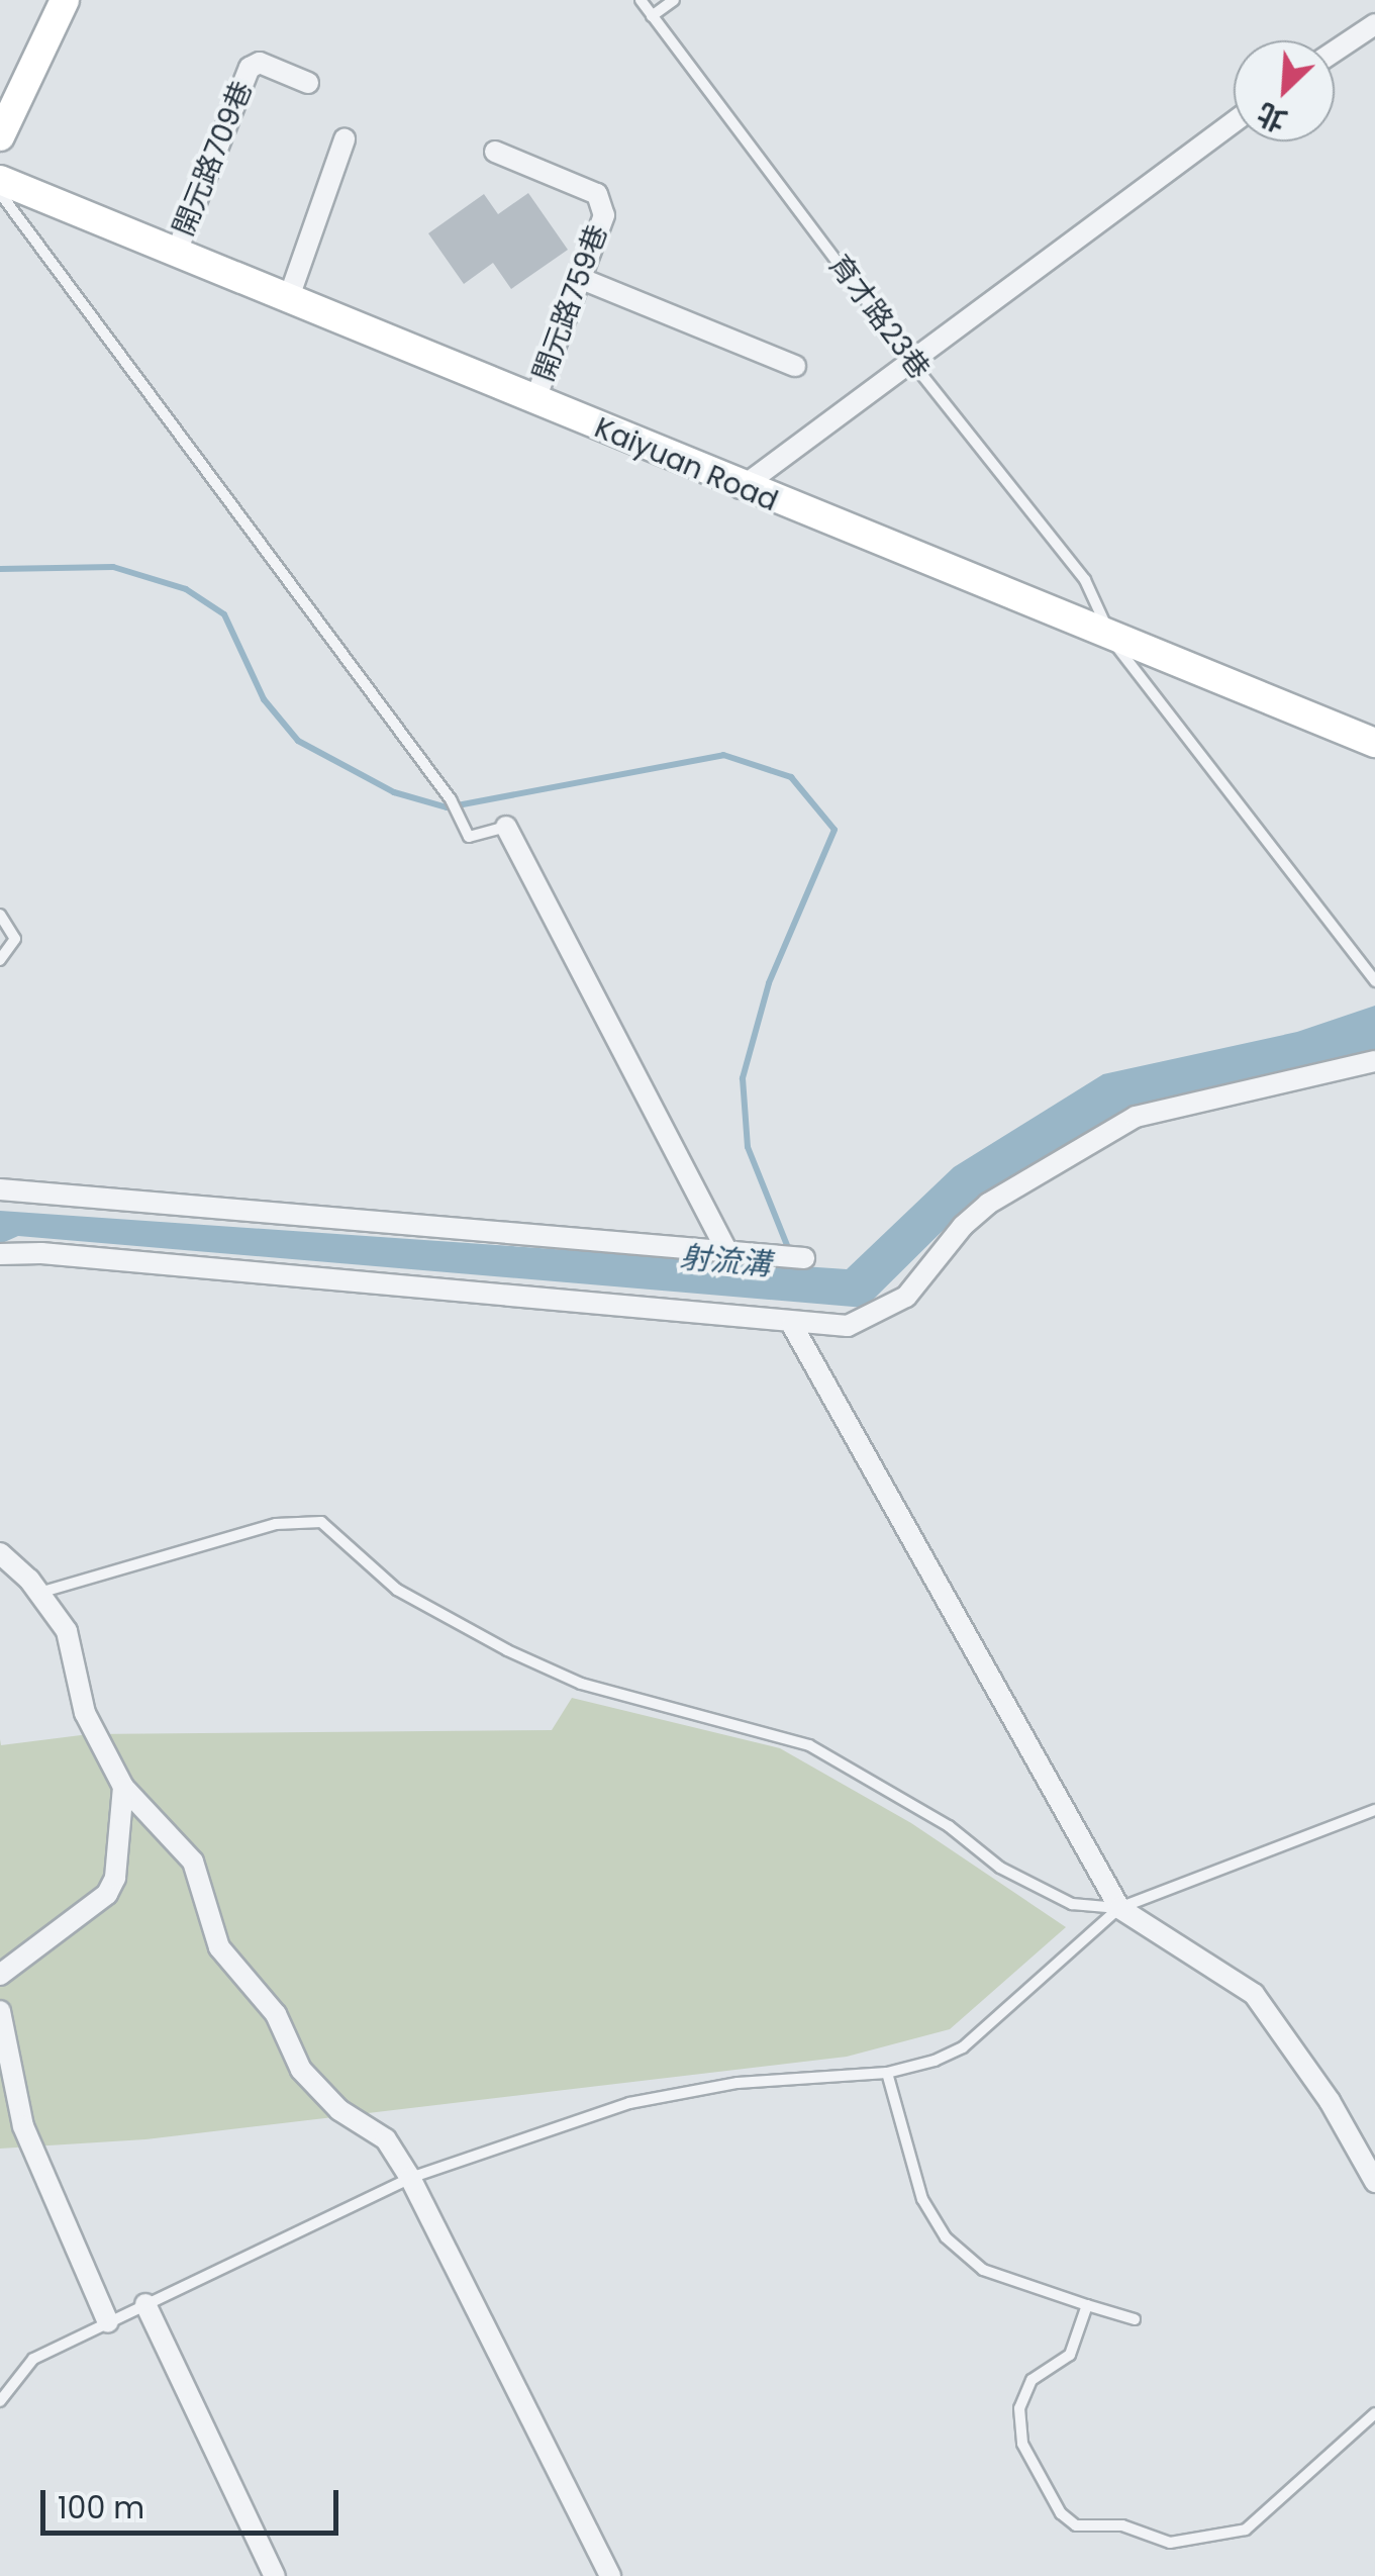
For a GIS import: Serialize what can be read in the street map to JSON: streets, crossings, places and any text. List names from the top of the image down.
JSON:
{
  "streets": {
    "main road": ["Kaiyuan Road"],
    "street": ["開元路709巷", "開元路759巷"],
    "lane": ["育才路23巷"]
  },
  "crossings": [
    ["開元路709巷", "Kaiyuan Road"],
    ["開元路759巷", "Kaiyuan Road"],
    ["育才路23巷", "Kaiyuan Road"]
  ],
  "water": ["射流溝"],
  "scale_bar": "100 m",
  "north": "bottom left"
}
